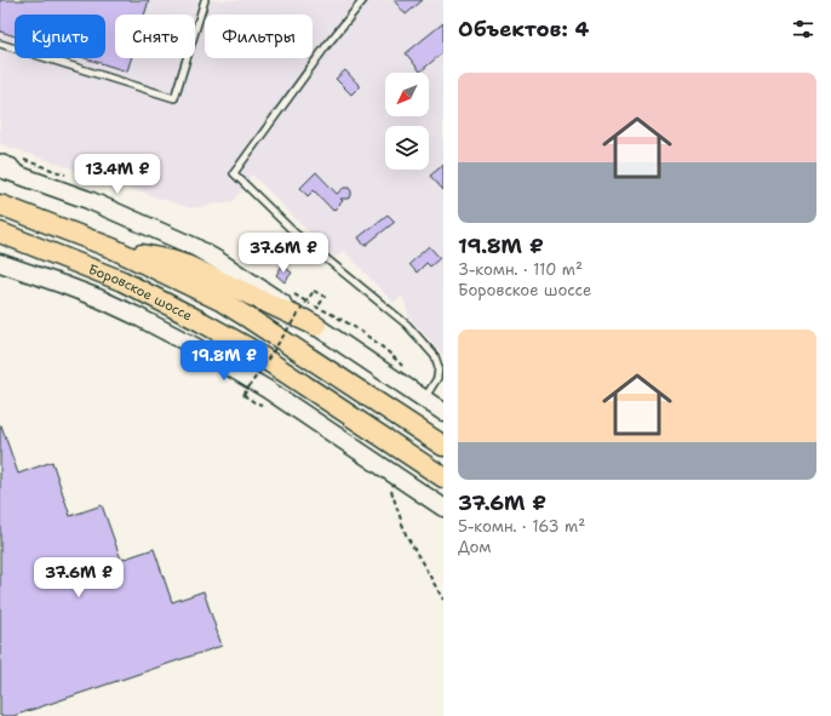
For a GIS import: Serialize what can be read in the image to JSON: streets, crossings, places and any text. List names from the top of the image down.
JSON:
{
  "streets": {
    "main road": ["Боровское шоссе"]
  },
  "north": "bottom left",
  "page": {
    "heading": "Объектов: 4",
    "chip": ["Купить", "Снять", "Фильтры"],
    "list": [
      {
        "name": "19.8M ₽",
        "note": "3-комн. · 110 m² · Боровское шоссе"
      },
      {
        "name": "37.6M ₽",
        "note": "5-комн. · 163 m² · Дом"
      }
    ],
    "price": [
      "13.4M ₽",
      "37.6M ₽",
      "19.8M ₽",
      "37.6M ₽"
    ]
  }
}
